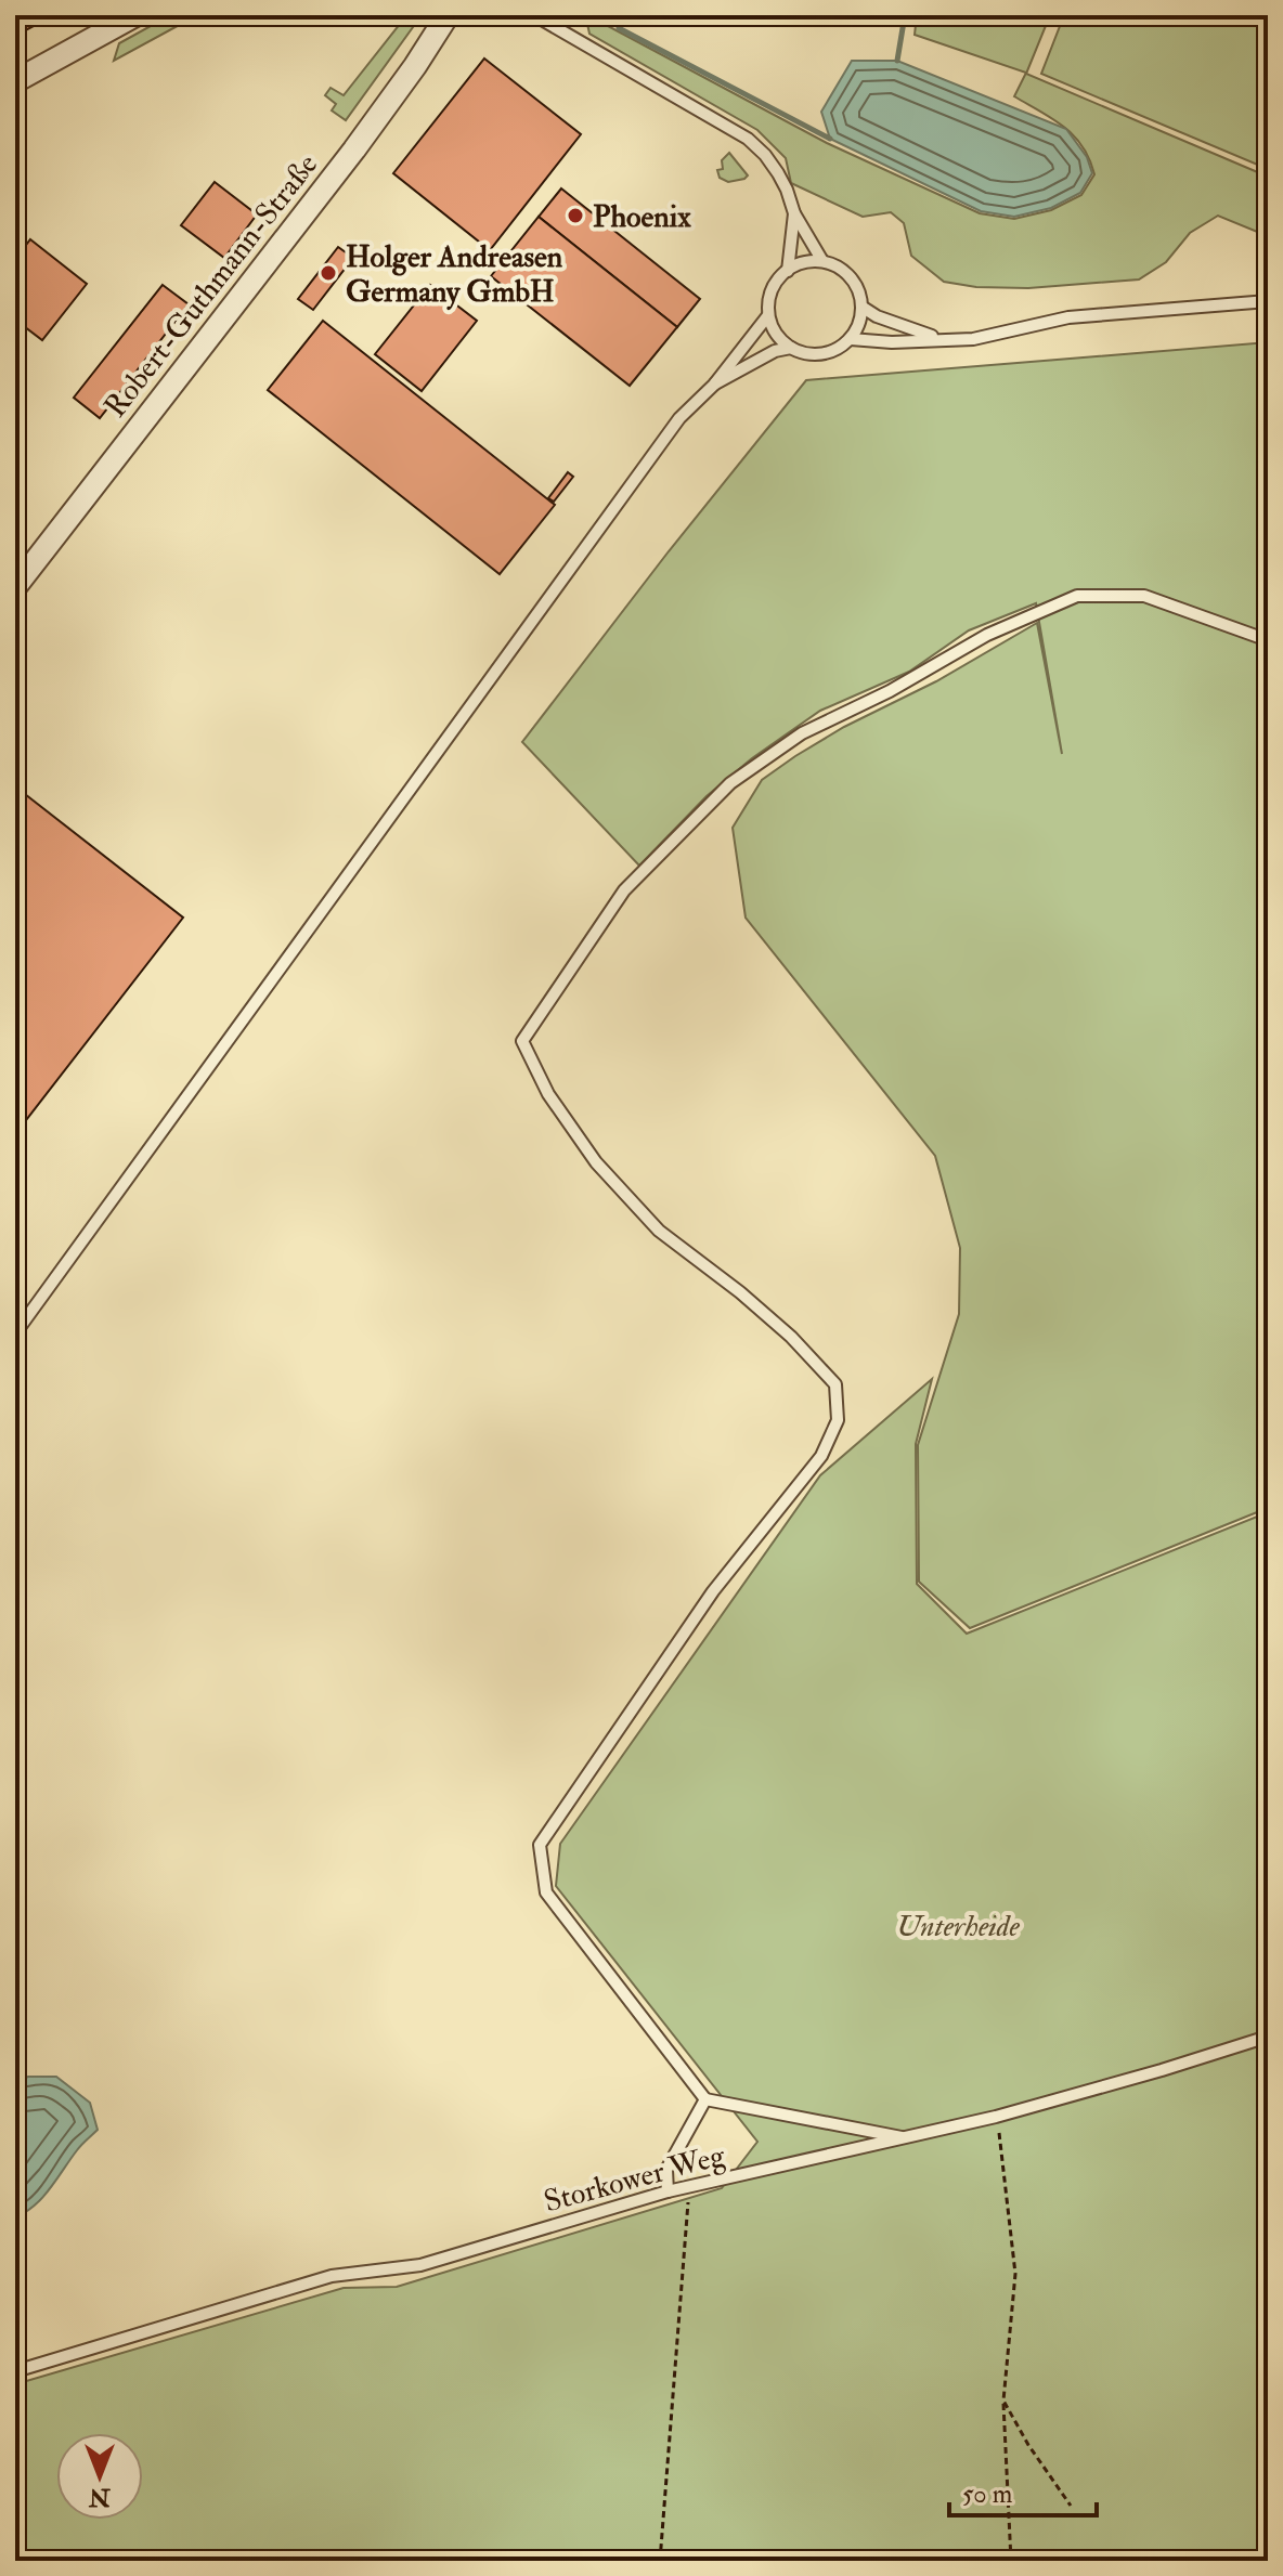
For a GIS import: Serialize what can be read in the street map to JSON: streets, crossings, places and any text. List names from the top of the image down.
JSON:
{
  "streets": {
    "street": ["Robert-Guthmann-Straße"],
    "lane": ["Storkower Weg"]
  },
  "parks": ["Unterheide"],
  "places": ["Phoenix", "Holger Andreasen Germany GmbH"],
  "scale_bar": "50 m",
  "north": "bottom"
}
